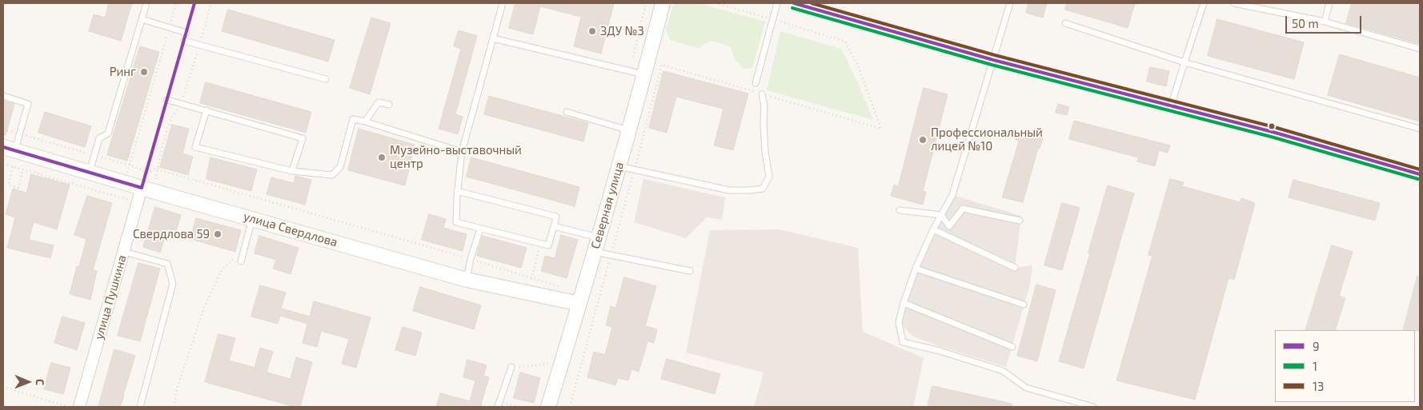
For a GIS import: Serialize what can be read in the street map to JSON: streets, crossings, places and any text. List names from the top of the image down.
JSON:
{
  "streets": {
    "street": ["Северная улица", "улица Свердлова", "улица Пушкина"]
  },
  "crossings": [
    ["Северная улица", "улица Свердлова"],
    ["улица Свердлова", "улица Пушкина"]
  ],
  "places": [
    "ЗДУ №3",
    "Ринг",
    "Профессиональный лицей №10",
    "Музейно-выставочный центр",
    "Свердлова 59"
  ],
  "lines": ["transit line 9", "transit line 13", "transit line 1"],
  "legend": ["9", "1", "13"],
  "scale_bar": "50 m",
  "north": "right"
}
